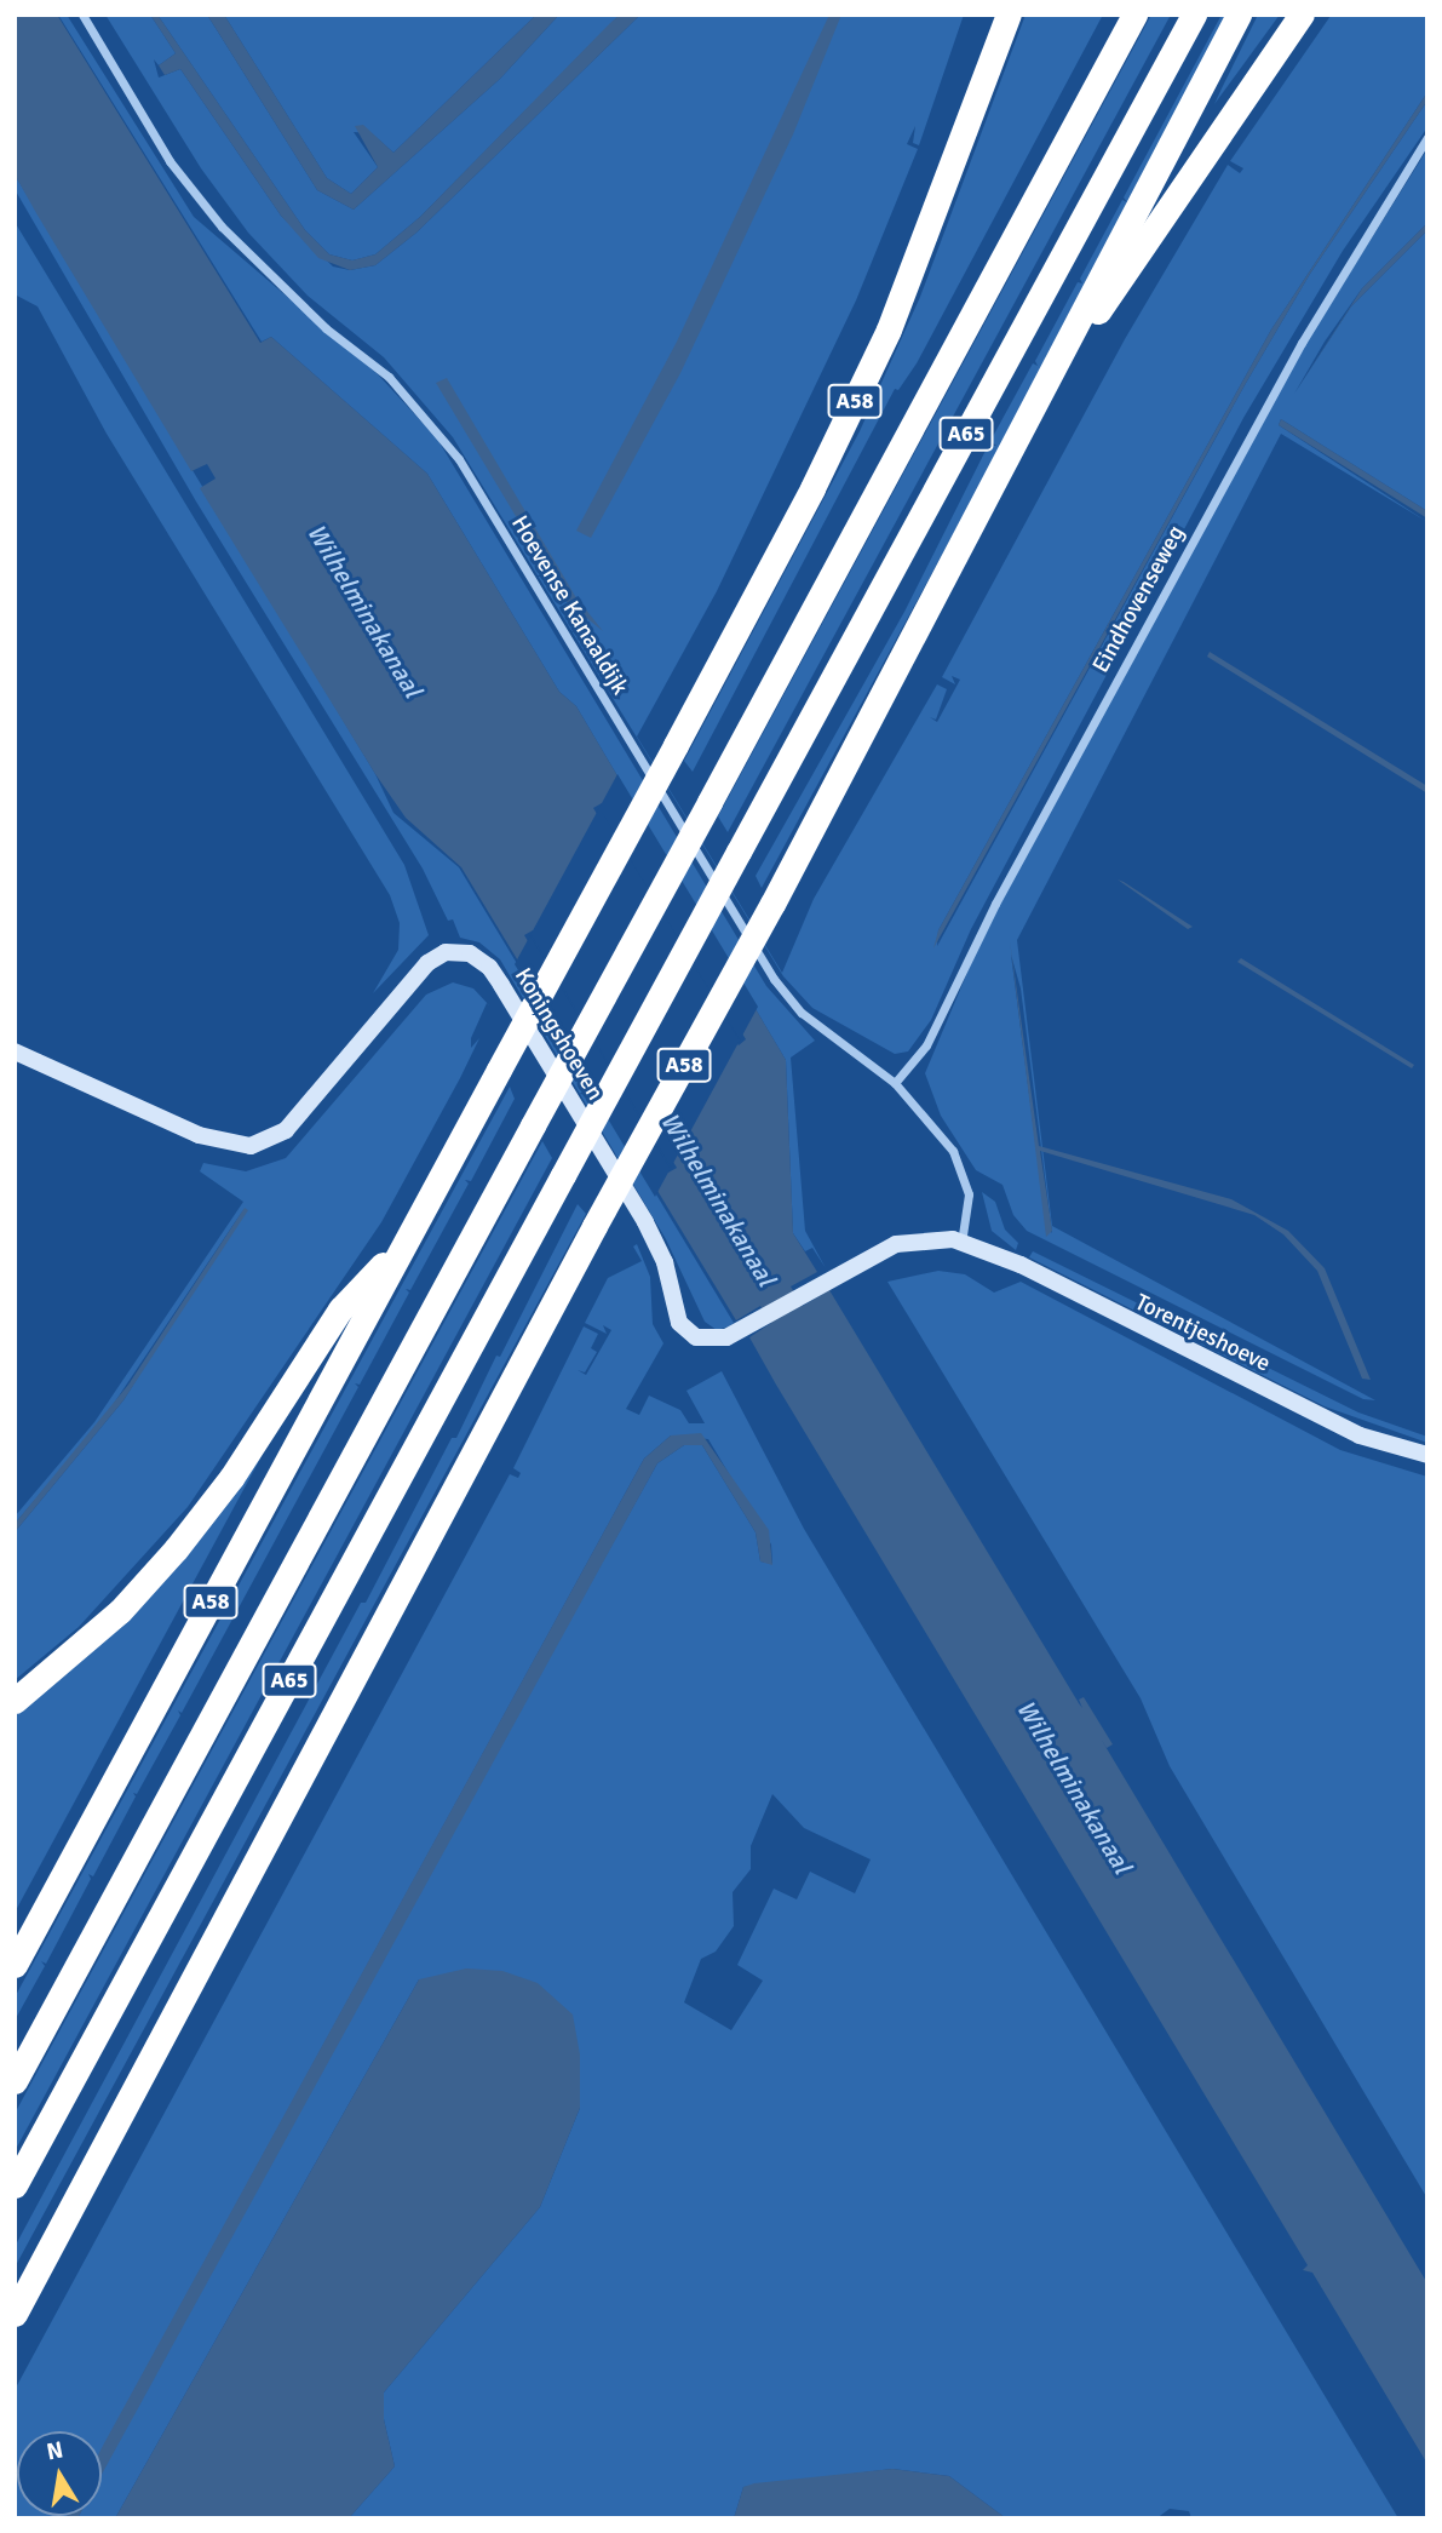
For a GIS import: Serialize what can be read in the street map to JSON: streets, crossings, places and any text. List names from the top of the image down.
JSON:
{
  "streets": {
    "highway": ["A58", "A65"],
    "street": [
      "Eindhovenseweg",
      "Hoevense Kanaaldijk",
      "Koningshoeven",
      "Torentjeshoeve"
    ]
  },
  "crossings": [
    ["Eindhovenseweg", "Hoevense Kanaaldijk"],
    ["Hoevense Kanaaldijk", "Koningshoeven"],
    ["Hoevense Kanaaldijk", "Torentjeshoeve"],
    ["Koningshoeven", "Torentjeshoeve"]
  ],
  "water": ["Wilhelminakanaal"],
  "north": "top"
}
